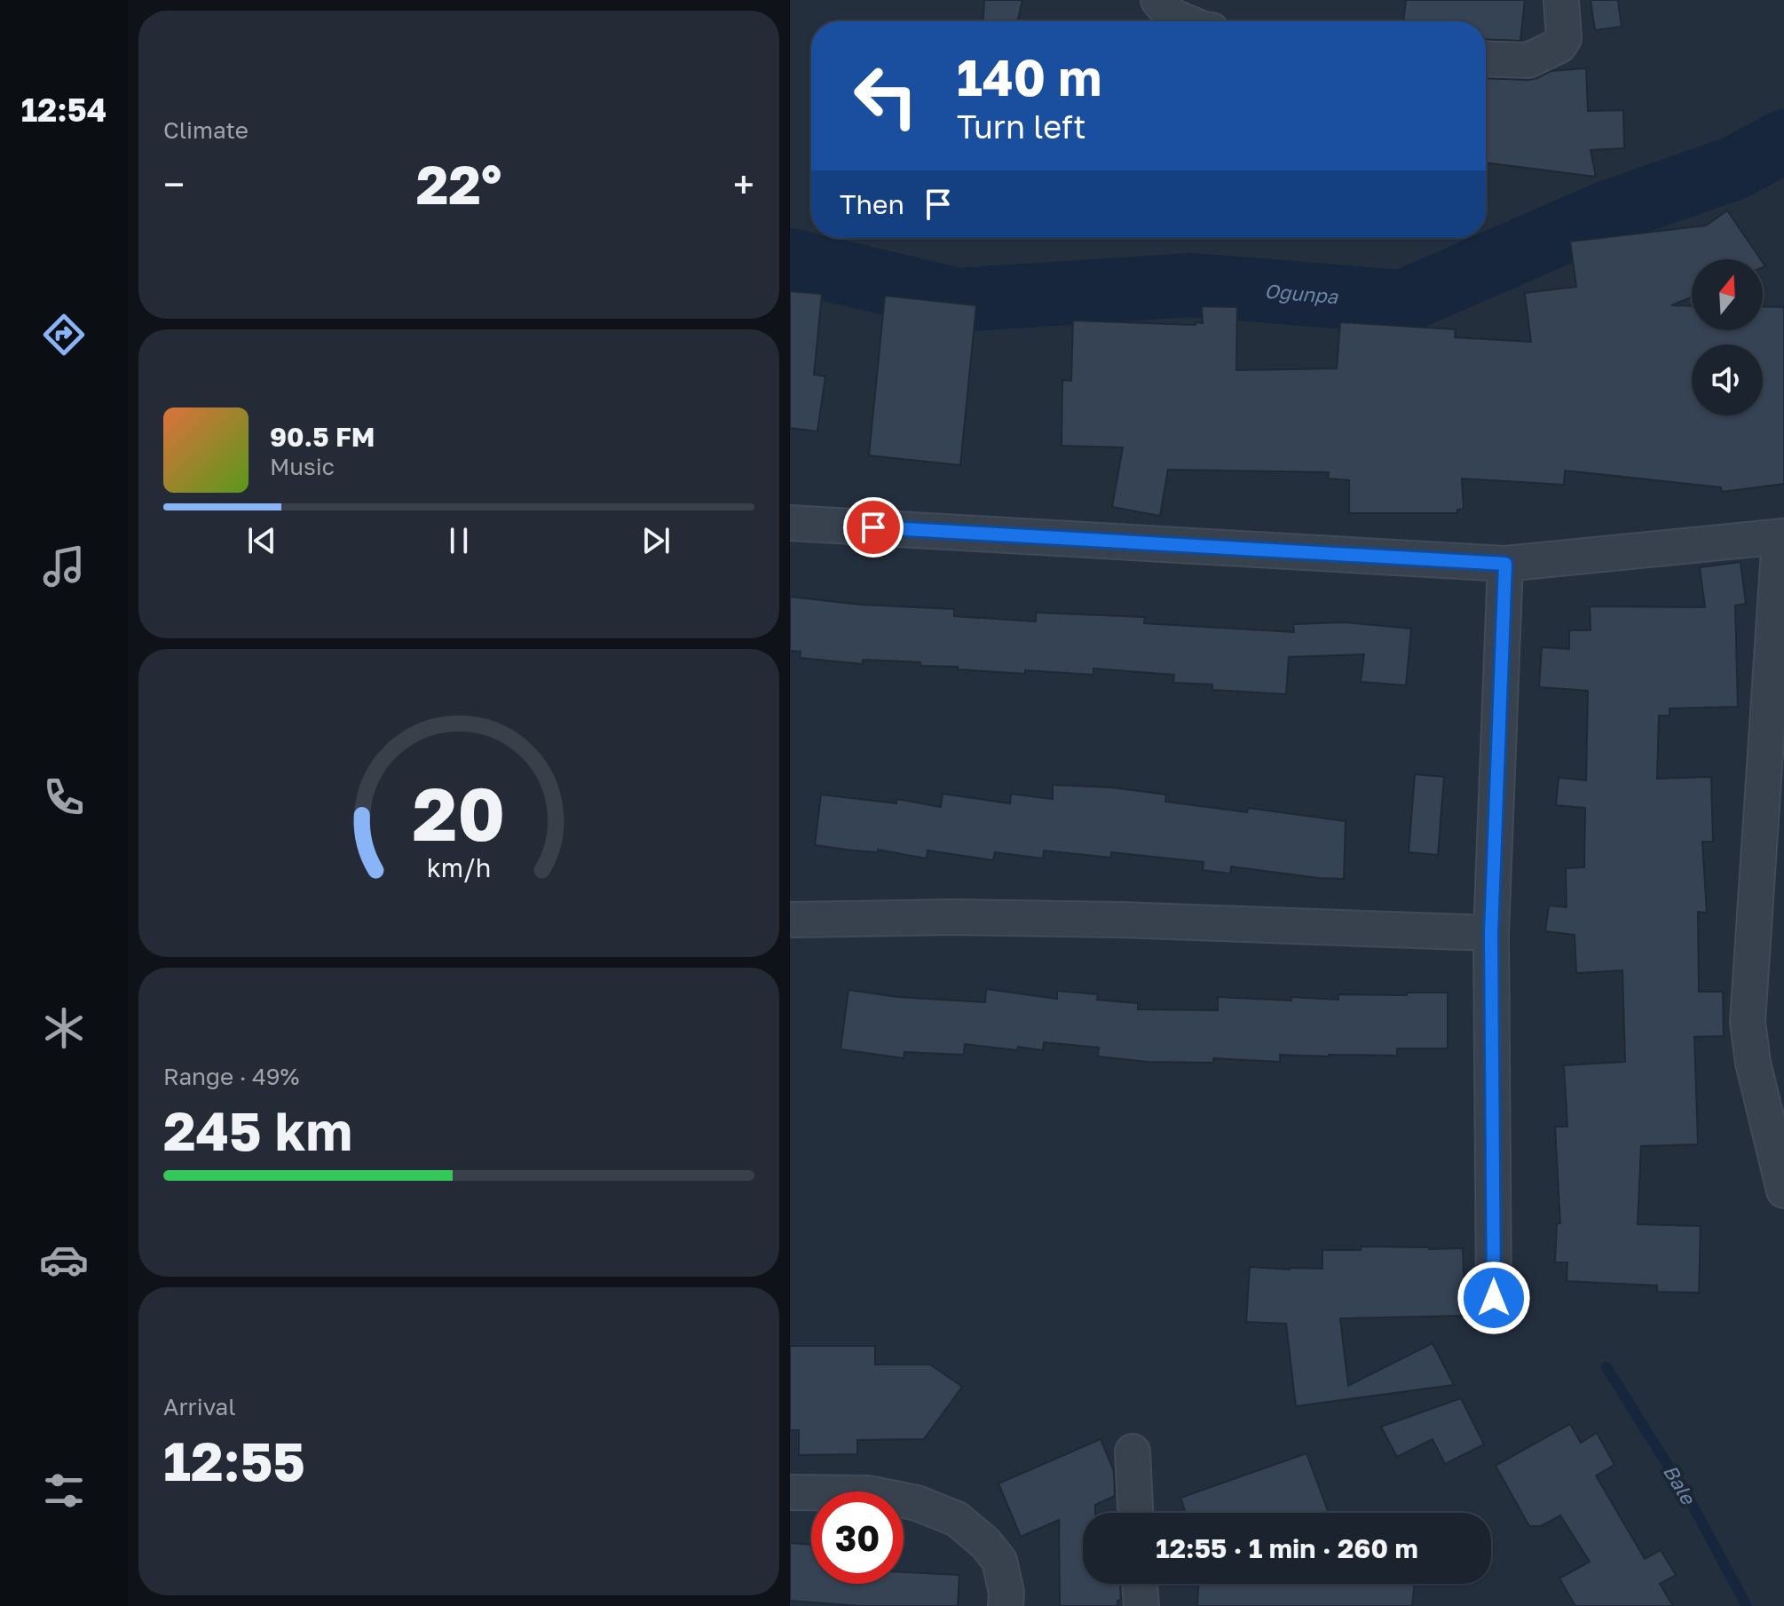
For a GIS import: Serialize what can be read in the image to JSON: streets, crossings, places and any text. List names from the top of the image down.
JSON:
{
  "water": ["Ogunpa", "Bale"],
  "north": "top",
  "page": {
    "tabs": "12:54",
    "tile": [
      "Climate",
      ["Range · 49%", "245 km"],
      ["Arrival", "12:55"]
    ],
    "turn": ["140 m", "Turn left"],
    "heat": ["−", "22°", "+"],
    "then": "Then",
    "song": ["90.5 FM", "Music"],
    "limit": "30",
    "trip": "12:55 · 1 min · 260 m",
    "gauge": ["20", "km/h"]
  }
}
